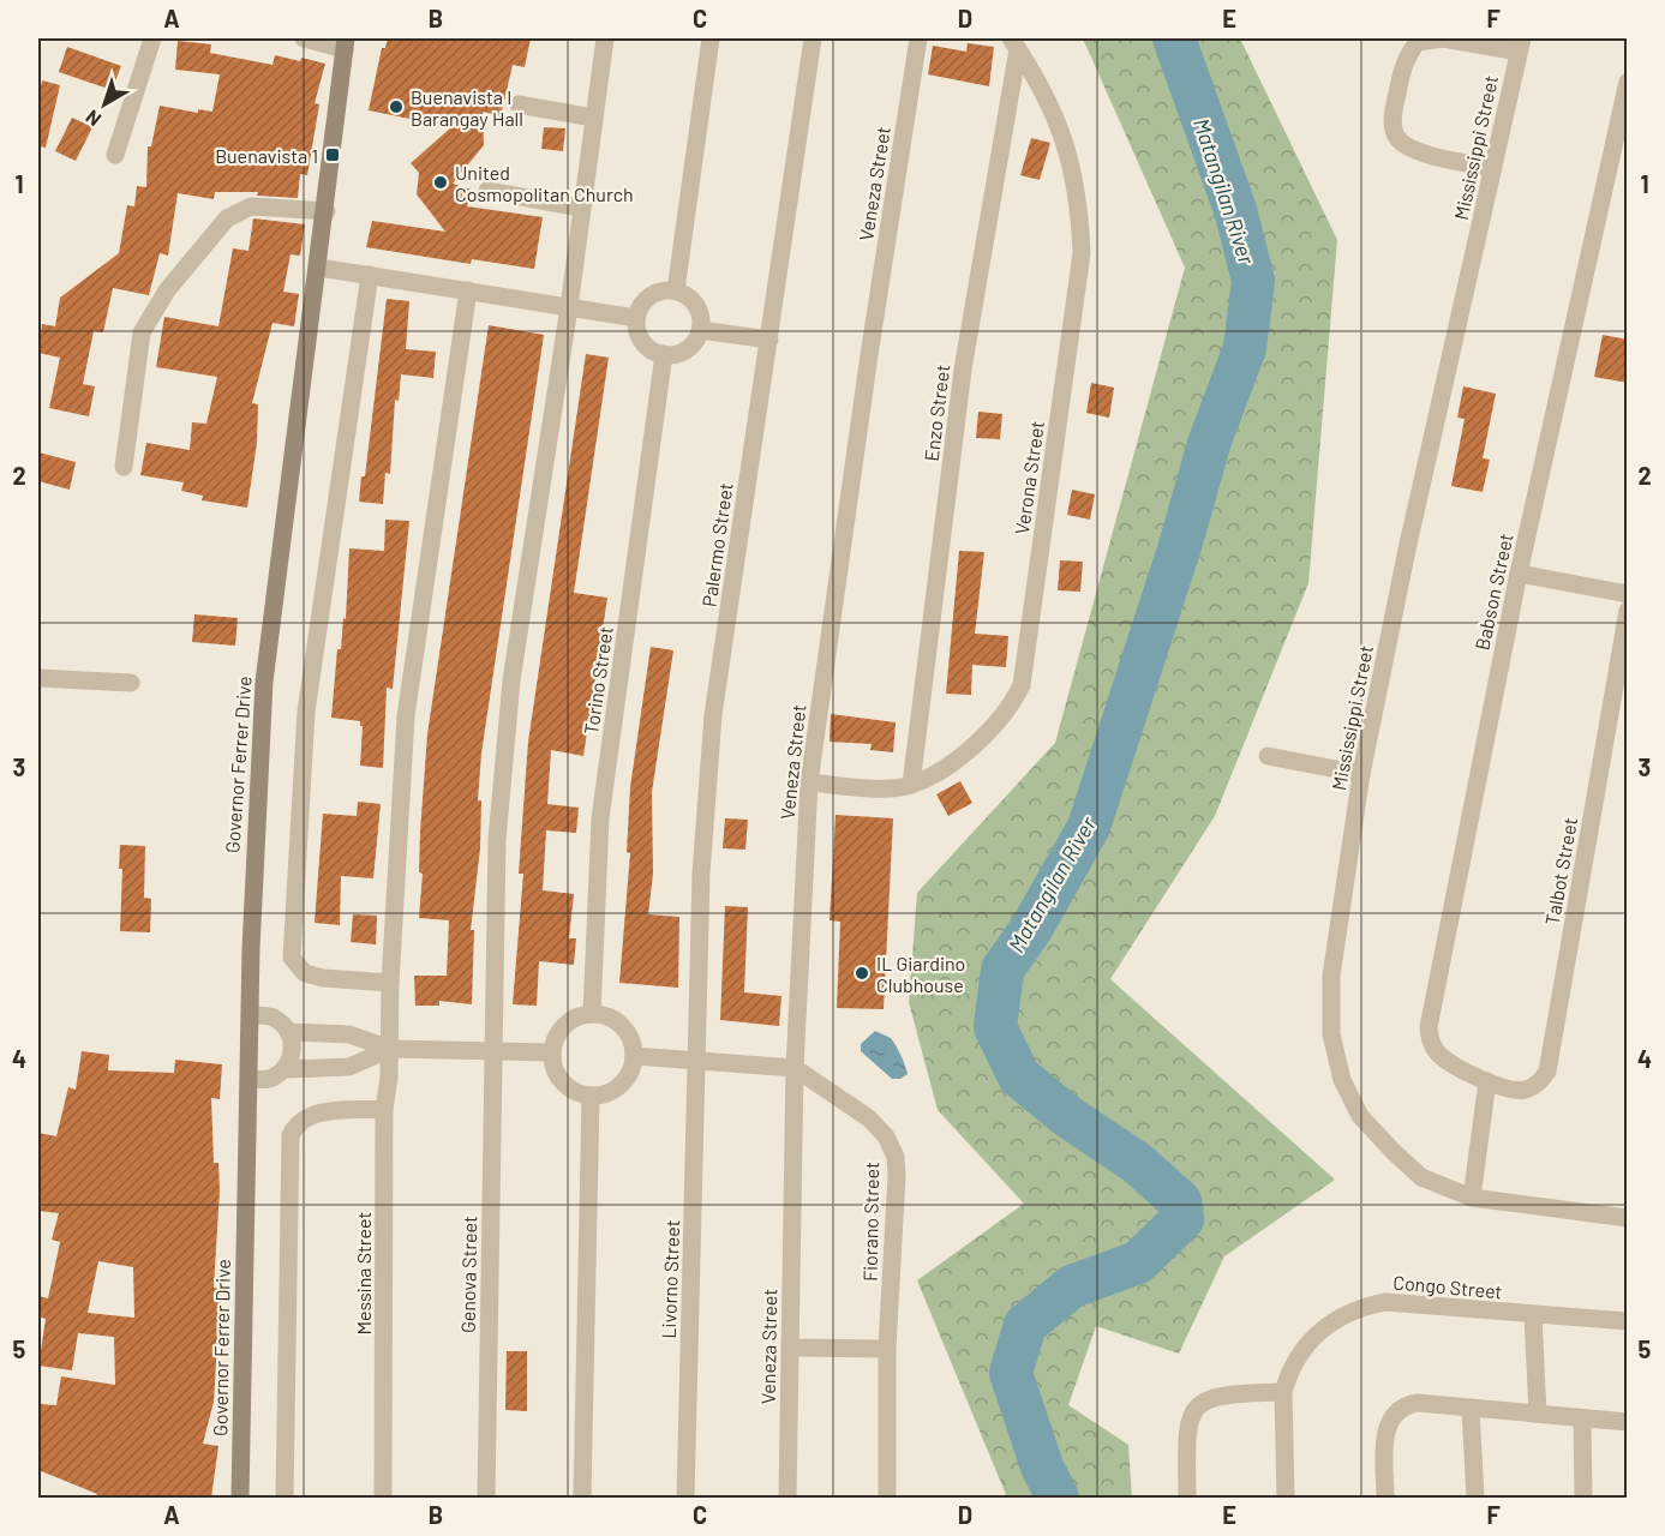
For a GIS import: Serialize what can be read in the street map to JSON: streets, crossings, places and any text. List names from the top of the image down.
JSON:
{
  "streets": {
    "main road": ["Governor Ferrer Drive"],
    "street": [
      "Mississippi Street",
      "Veneza Street",
      "Enzo Street",
      "Verona Street",
      "Palermo Street",
      "Babson Street",
      "Torino Street",
      "Talbot Street",
      "Fiorano Street",
      "Messina Street",
      "Genova Street",
      "Livorno Street",
      "Congo Street"
    ]
  },
  "crossings": [
    ["Veneza Street", "Verona Street"],
    ["Veneza Street", "Fiorano Street"],
    ["Enzo Street", "Verona Street"],
    ["Palermo Street", "Fiorano Street"],
    ["Palermo Street", "Livorno Street"],
    ["Babson Street", "Talbot Street"],
    ["Torino Street", "Fiorano Street"],
    ["Fiorano Street", "Livorno Street"]
  ],
  "water": ["Matangilan River"],
  "places": {
    "other": ["Buenavista I Barangay Hall", "United Cosmopolitan Church", "IL Giardino Clubhouse"],
    "transit": ["Buenavista 1"]
  },
  "north": "bottom left",
  "grid": {
    "columns": [
      "A",
      "B",
      "C",
      "D",
      "E",
      "F"
    ],
    "rows": [
      "1",
      "2",
      "3",
      "4",
      "5"
    ]
  }
}
